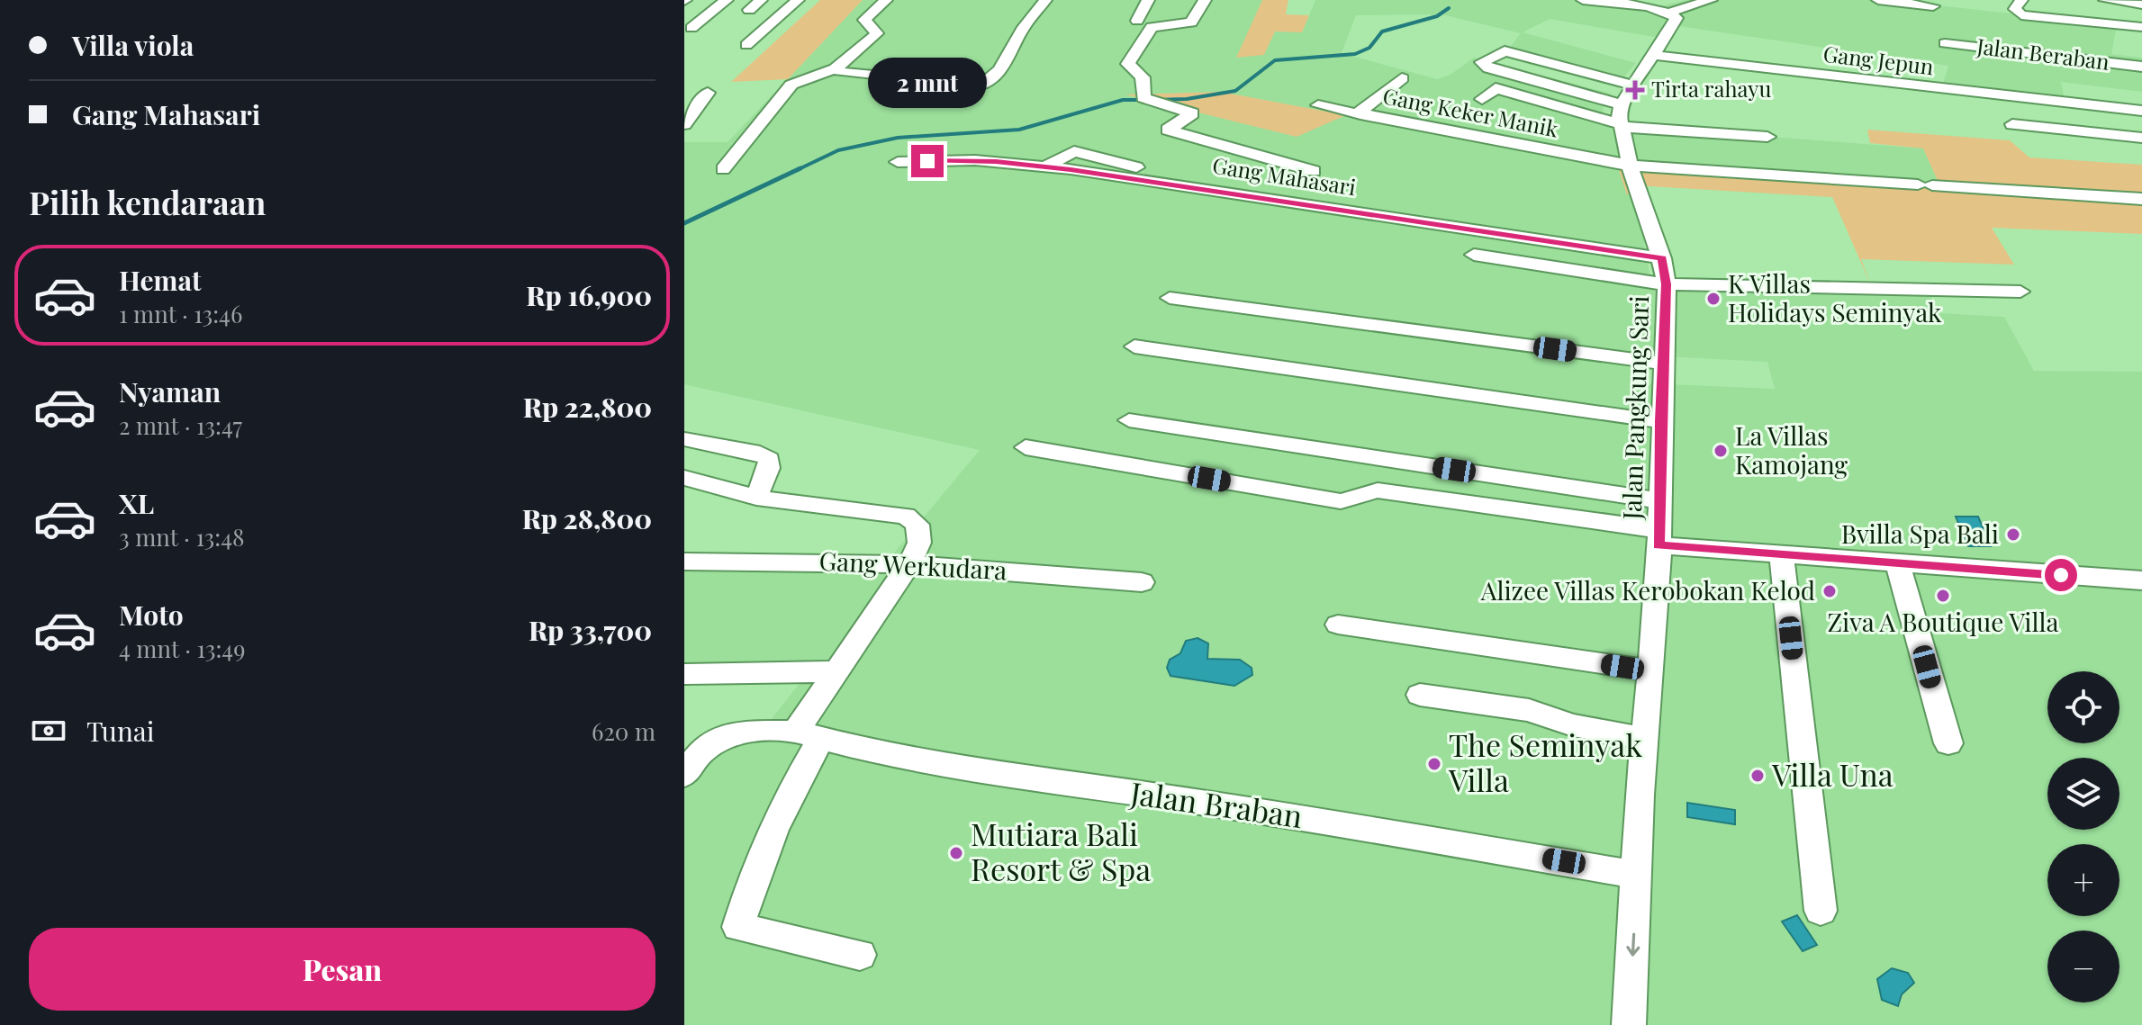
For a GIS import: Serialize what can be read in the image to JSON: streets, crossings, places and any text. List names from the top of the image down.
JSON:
{
  "streets": {
    "street": [
      "Jalan Beraban",
      "Gang Jepun",
      "Gang Keker Manik",
      "Gang Mahasari",
      "Jalan Pangkung Sari",
      "Gang Werkudara",
      "Jalan Braban"
    ]
  },
  "crossings": [
    ["Gang Jepun", "Jalan Pangkung Sari"],
    ["Gang Keker Manik", "Jalan Pangkung Sari"],
    ["Gang Mahasari", "Jalan Pangkung Sari"],
    ["Jalan Pangkung Sari", "Jalan Braban"]
  ],
  "places": {
    "health": ["Tirta rahayu"],
    "other": [
      "K Villas Holidays Seminyak",
      "La Villas Kamojang",
      "Bvilla Spa Bali",
      "Alizee Villas Kerobokan Kelod",
      "Ziva A Boutique Villa",
      "The Seminyak Villa",
      "Villa Una",
      "Mutiara Bali Resort & Spa"
    ]
  },
  "page": {
    "banner": ["Villa viola", "Gang Mahasari"],
    "bubble": "2 mnt",
    "heading": "Pilih kendaraan",
    "list": [
      {
        "name": "Hemat",
        "note": "1 mnt · 13:46",
        "value": "Rp 16,900"
      },
      {
        "name": "Nyaman",
        "note": "2 mnt · 13:47",
        "value": "Rp 22,800"
      },
      {
        "name": "XL",
        "note": "3 mnt · 13:48",
        "value": "Rp 28,800"
      },
      {
        "name": "Moto",
        "note": "4 mnt · 13:49",
        "value": "Rp 33,700"
      }
    ],
    "map_buttons": ["+", "−"],
    "pay": ["Tunai", "620 m"],
    "buttons": "Pesan"
  }
}
